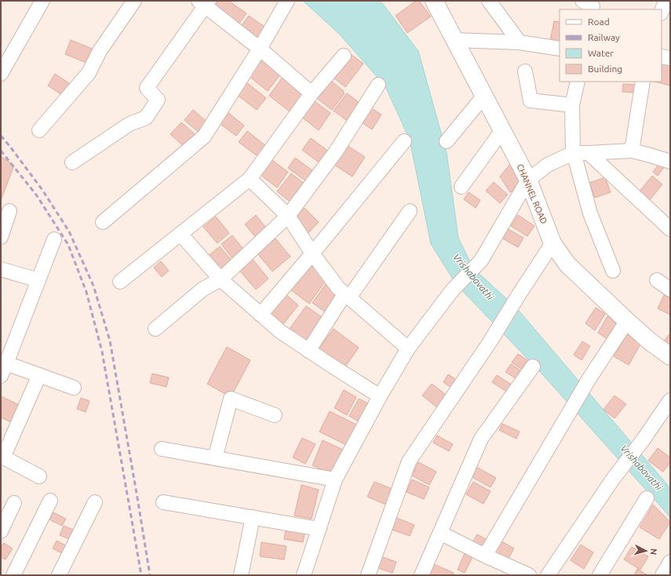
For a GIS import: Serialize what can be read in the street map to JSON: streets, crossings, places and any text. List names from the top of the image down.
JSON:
{
  "streets": {
    "street": ["CHANNEL ROAD"]
  },
  "water": ["Vrishabavathi"],
  "legend": [
    "Road",
    "Railway",
    "Water",
    "Building"
  ],
  "north": "right"
}
